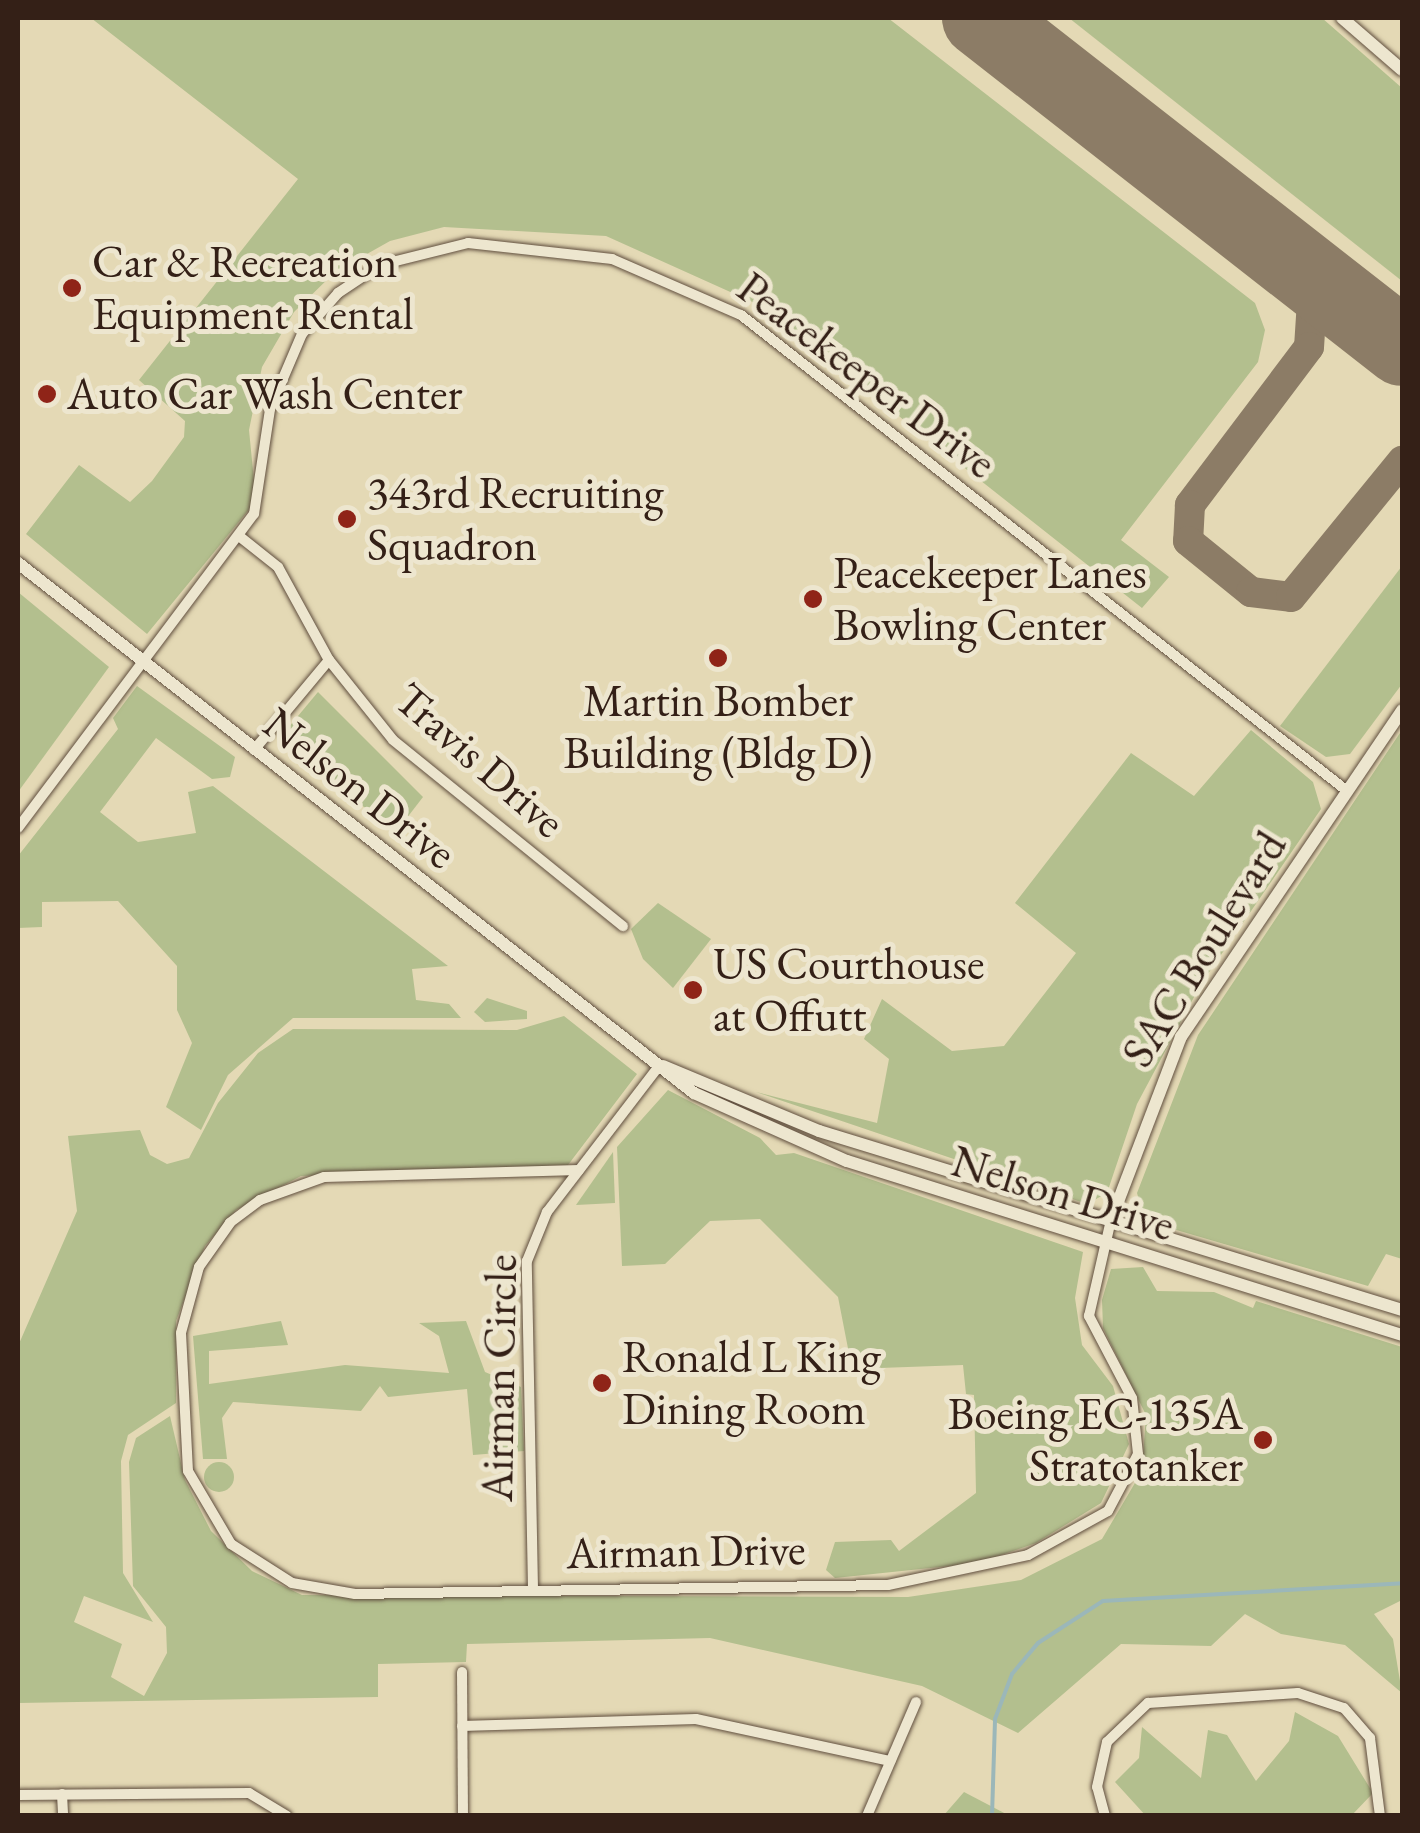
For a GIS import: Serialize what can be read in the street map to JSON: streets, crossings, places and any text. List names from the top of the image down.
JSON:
{
  "streets": {
    "street": [
      "Peacekeeper Drive",
      "Travis Drive",
      "Nelson Drive",
      "SAC Boulevard",
      "Airman Circle",
      "Airman Drive"
    ]
  },
  "crossings": [
    ["Peacekeeper Drive", "Travis Drive"],
    ["Peacekeeper Drive", "Nelson Drive"],
    ["Peacekeeper Drive", "SAC Boulevard"],
    ["Nelson Drive", "SAC Boulevard"],
    ["Nelson Drive", "Airman Drive"],
    ["SAC Boulevard", "Airman Drive"],
    ["Airman Circle", "Airman Drive"]
  ],
  "places": [
    "Car & Recreation Equipment Rental",
    "Auto Car Wash Center",
    "343rd Recruiting Squadron",
    "Peacekeeper Lanes Bowling Center",
    "Martin Bomber Building (Bldg D)",
    "US Courthouse at Offutt",
    "Ronald L King Dining Room",
    "Boeing EC-135A Stratotanker"
  ]
}
